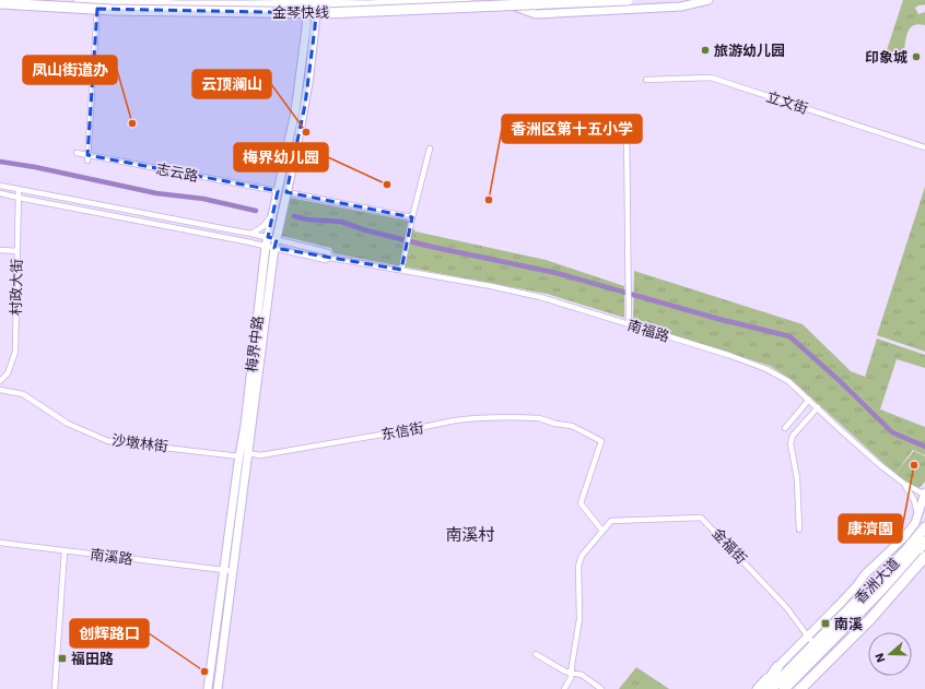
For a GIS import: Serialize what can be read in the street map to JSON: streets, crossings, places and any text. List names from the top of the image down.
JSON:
{
  "streets": {
    "highway": ["金琴快线", "香洲大道"],
    "main road": ["梅界中路"],
    "street": [
      "立文街",
      "志云路",
      "村政大街",
      "南福路",
      "东信街",
      "沙墩林街",
      "金福街",
      "南溪路"
    ]
  },
  "crossings": [
    ["志云路", "梅界中路"],
    ["梅界中路", "东信街"],
    ["梅界中路", "沙墩林街"],
    ["梅界中路", "南溪路"],
    ["东信街", "金福街"],
    ["金福街", "香洲大道"]
  ],
  "districts": ["南溪村"],
  "places": {
    "other": [
      "旅游幼儿园",
      "印象城",
      "凤山街道办",
      "云顶澜山",
      "梅界幼儿园",
      "香洲区第十五小学",
      "康濟園",
      "创辉路口"
    ],
    "transit": ["南溪", "福田路"]
  },
  "north": "left"
}
